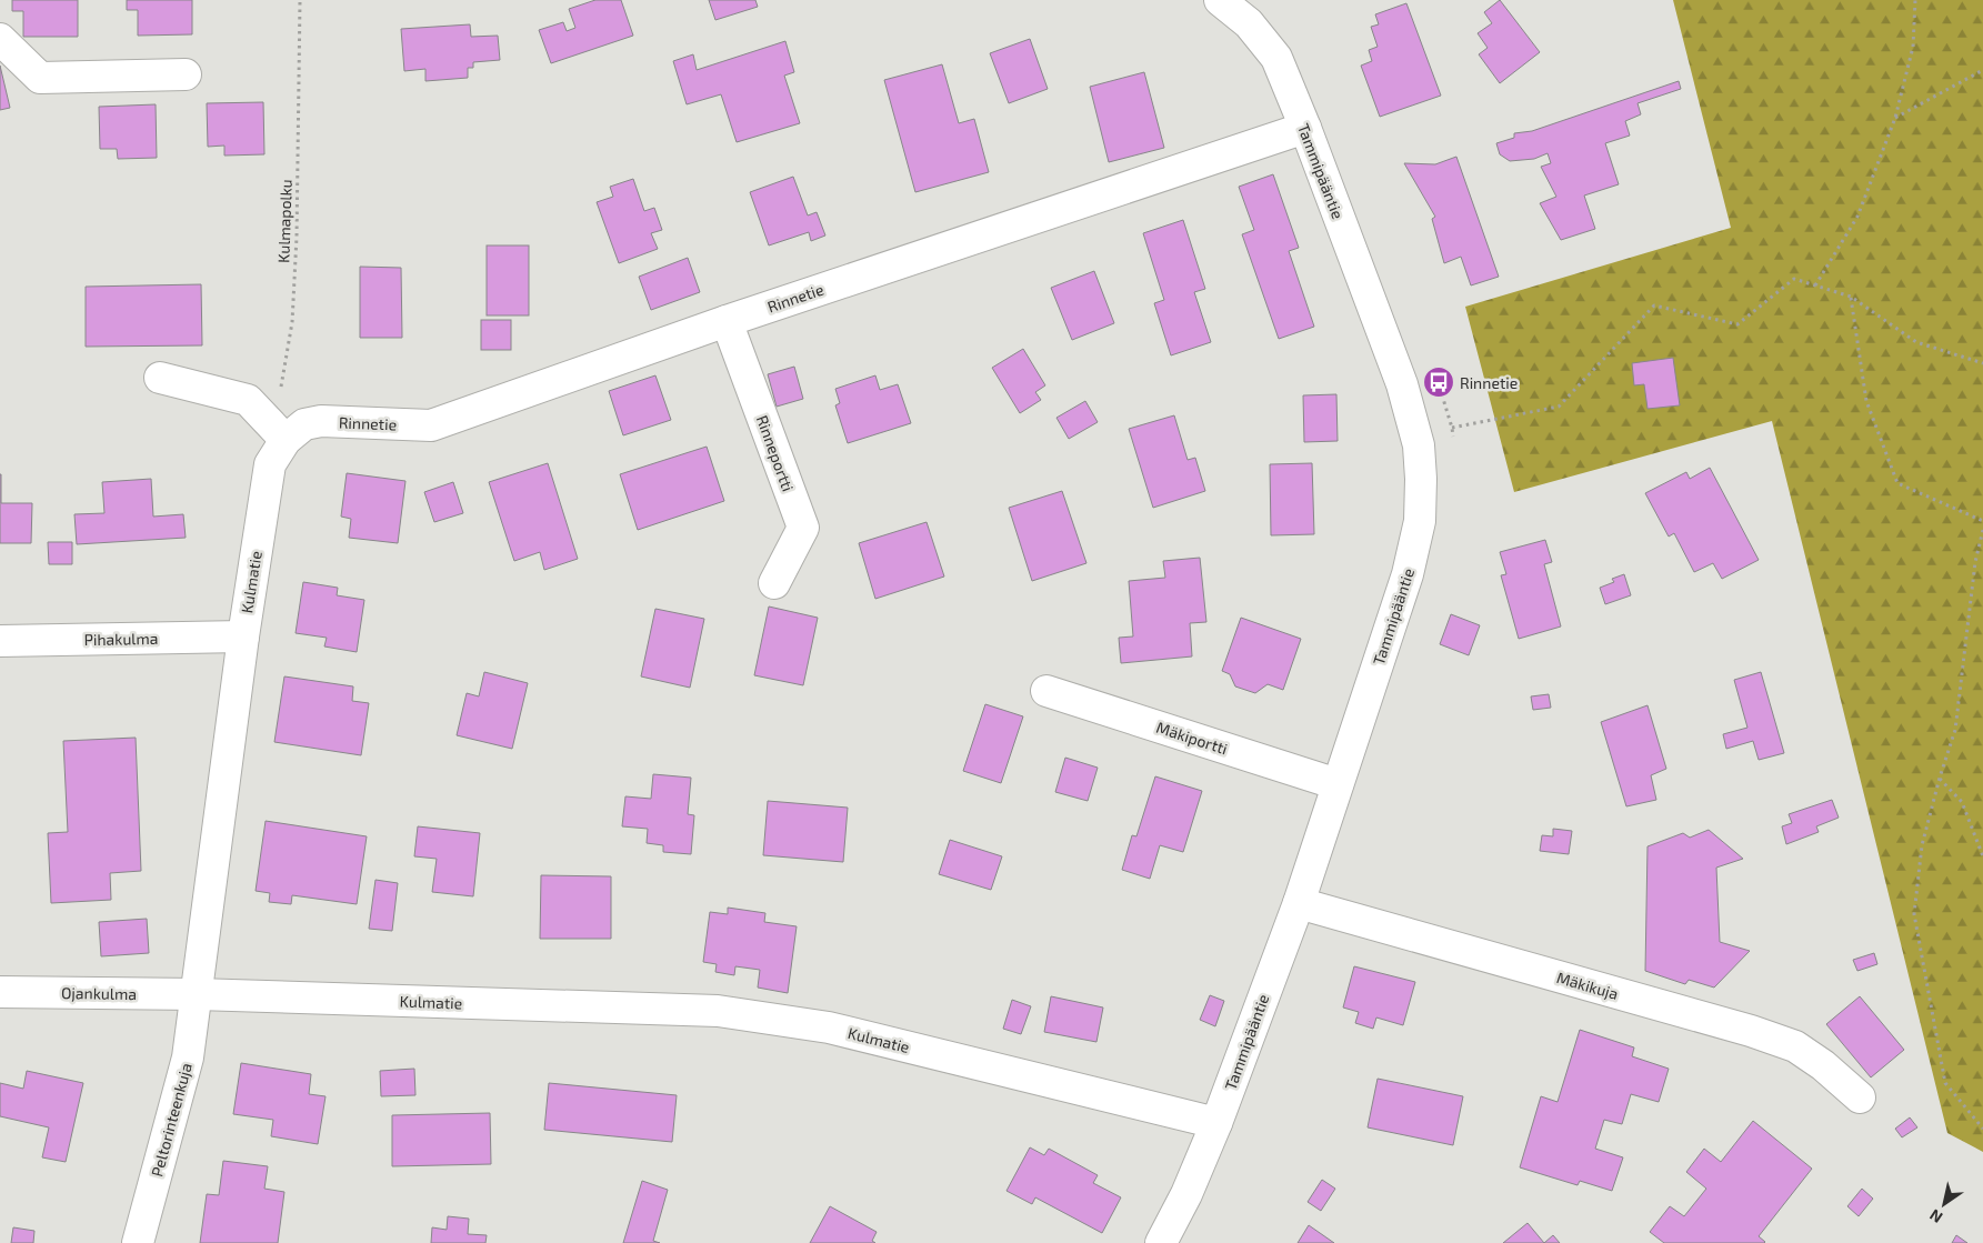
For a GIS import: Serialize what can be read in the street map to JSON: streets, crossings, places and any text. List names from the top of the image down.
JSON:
{
  "streets": {
    "street": [
      "Tammipääntie",
      "Rinnetie",
      "Rinneportti",
      "Kulmatie",
      "Pihakulma",
      "Mäkiportti",
      "Mäkikuja",
      "Ojankulma",
      "Peltorinteenkuja"
    ],
    "path": ["Kulmapolku"]
  },
  "crossings": [
    ["Tammipääntie", "Rinnetie"],
    ["Tammipääntie", "Kulmatie"],
    ["Tammipääntie", "Mäkiportti"],
    ["Tammipääntie", "Mäkikuja"],
    ["Kulmapolku", "Rinnetie"],
    ["Kulmapolku", "Kulmatie"],
    ["Rinnetie", "Rinneportti"],
    ["Rinnetie", "Kulmatie"],
    ["Kulmatie", "Pihakulma"],
    ["Kulmatie", "Ojankulma"],
    ["Kulmatie", "Peltorinteenkuja"],
    ["Ojankulma", "Peltorinteenkuja"]
  ],
  "places": {
    "bus stop": ["Rinnetie"]
  },
  "north": "bottom left"
}
